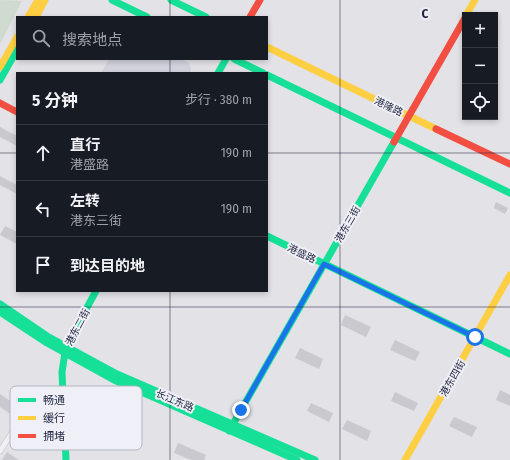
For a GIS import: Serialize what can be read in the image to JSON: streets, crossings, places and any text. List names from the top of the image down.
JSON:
{
  "streets": {
    "main road": [
      "港隆路",
      "港东三街",
      "港盛路",
      "港东二街",
      "港东四街",
      "长江东路"
    ]
  },
  "crossings": [
    ["港隆路", "港东三街"],
    ["港东三街", "港盛路"],
    ["港东三街", "长江东路"],
    ["港盛路", "港东四街"],
    ["港东二街", "长江东路"]
  ],
  "legend": ["畅通", "缓行", "拥堵"],
  "page": {
    "map_buttons": ["+", "−"],
    "search": "搜索地点",
    "heading": ["5 分钟", "步行 · 380 m"],
    "list": [
      ["直行", "港盛路", "190 m"],
      ["左转", "港东三街", "190 m"],
      "到达目的地"
    ]
  },
  "grid": {
    "columns": ["C"]
  }
}
